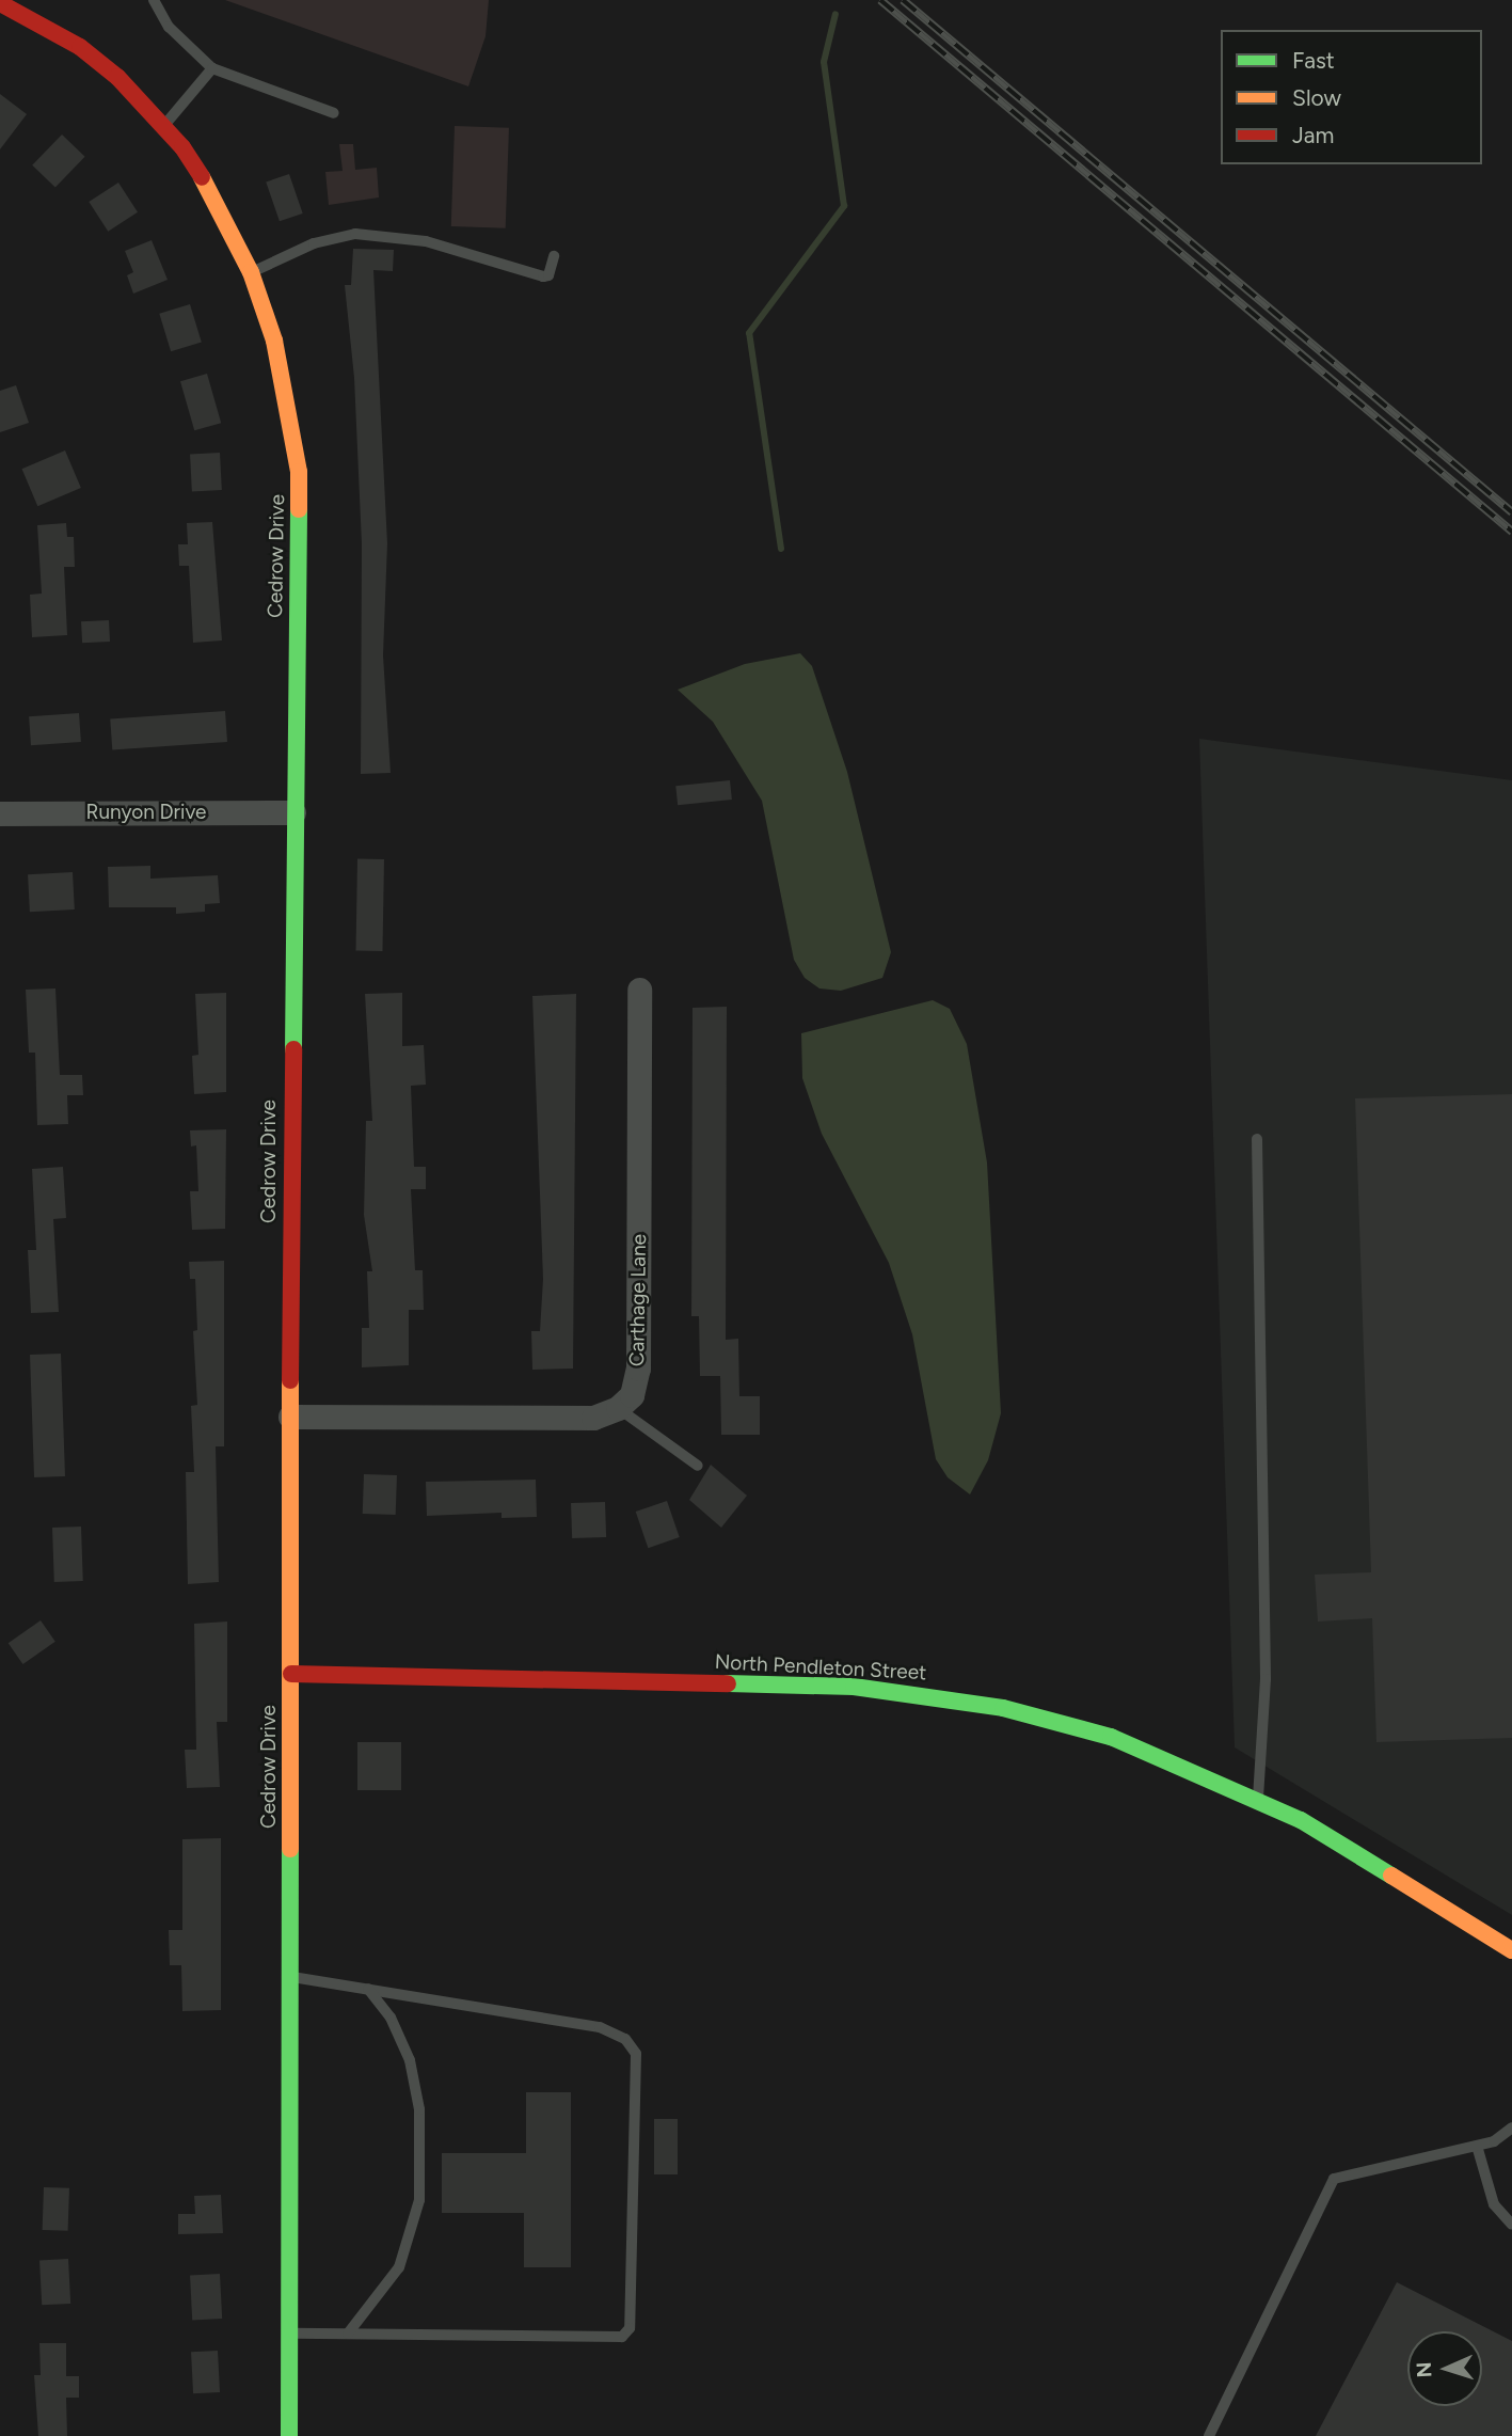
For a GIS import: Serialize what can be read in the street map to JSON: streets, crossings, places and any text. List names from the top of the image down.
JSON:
{
  "streets": {
    "street": [
      "Cedrow Drive",
      "Runyon Drive",
      "Carthage Lane",
      "North Pendleton Street"
    ]
  },
  "crossings": [
    ["Cedrow Drive", "Runyon Drive"],
    ["Cedrow Drive", "North Pendleton Street"]
  ],
  "legend": ["Fast", "Slow", "Jam"],
  "north": "left"
}
